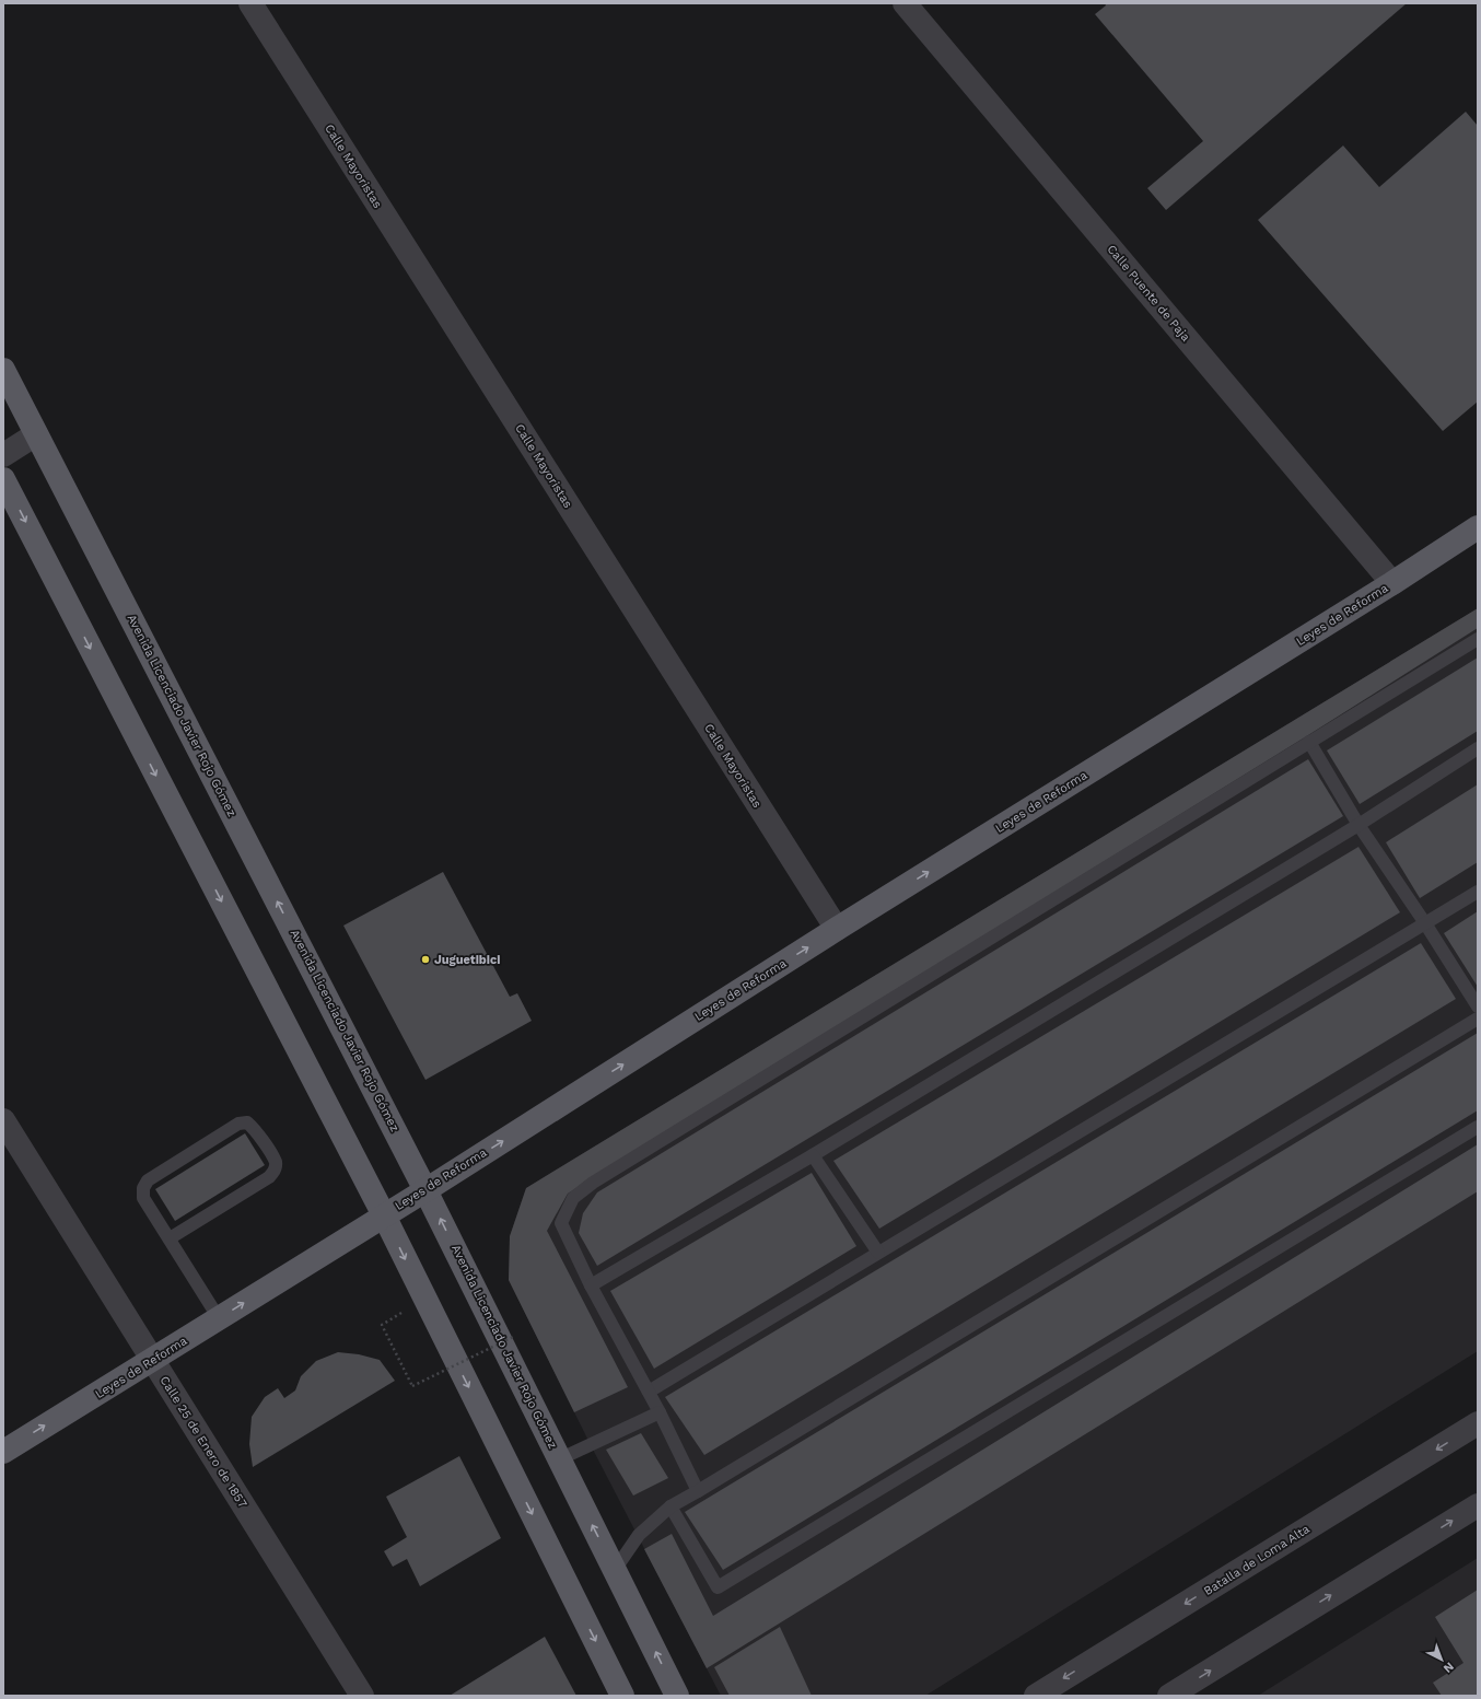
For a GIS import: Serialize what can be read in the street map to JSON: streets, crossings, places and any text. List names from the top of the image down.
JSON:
{
  "streets": {
    "main road": ["Leyes de Reforma", "Avenida Licenciado Javier Rojo Gómez"],
    "street": [
      "Calle Mayoristas",
      "Calle Puente de Paja",
      "Calle 25 de Enero de 1857",
      "Batalla de Loma Alta"
    ]
  },
  "crossings": [
    ["Calle Mayoristas", "Leyes de Reforma"],
    ["Calle Puente de Paja", "Leyes de Reforma"],
    ["Leyes de Reforma", "Avenida Licenciado Javier Rojo Gómez"],
    ["Leyes de Reforma", "Calle 25 de Enero de 1857"]
  ],
  "one_way": ["Leyes de Reforma"],
  "places": ["Juguetibici"],
  "north": "bottom right"
}
